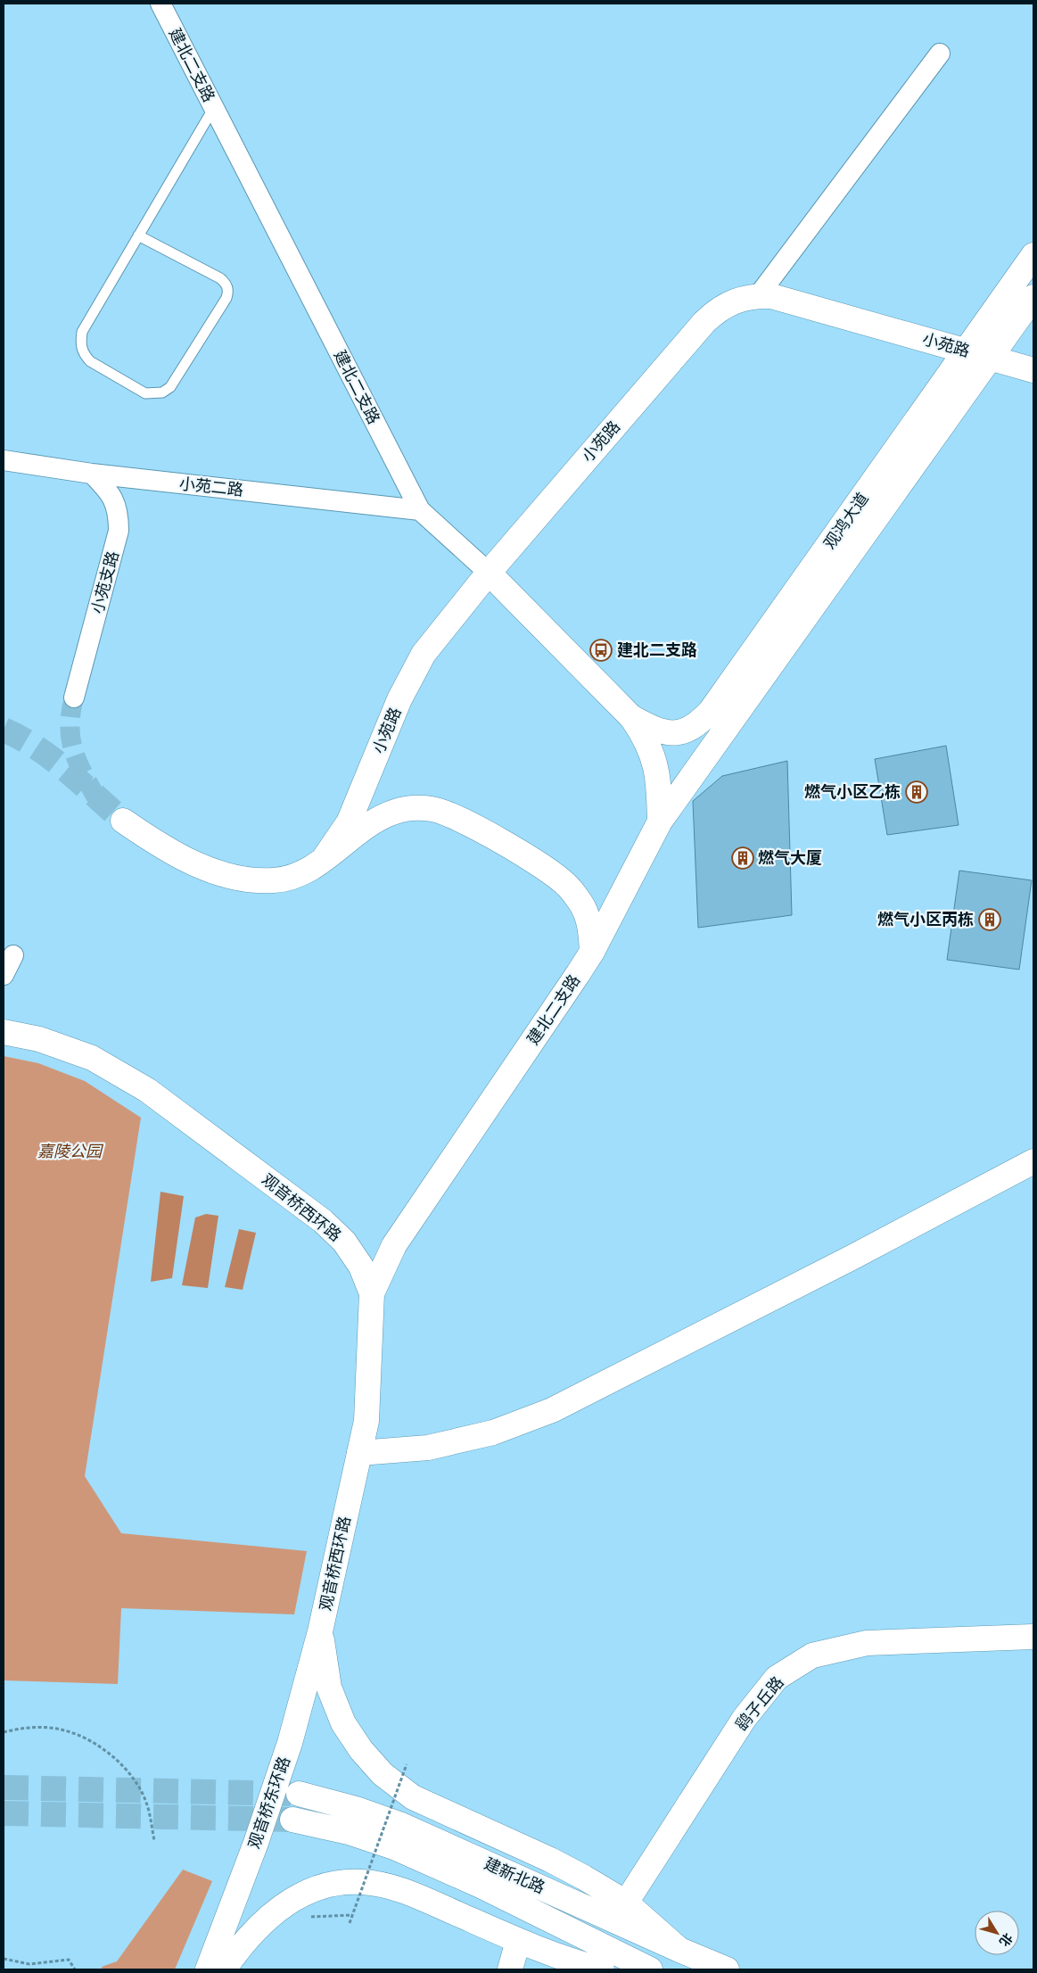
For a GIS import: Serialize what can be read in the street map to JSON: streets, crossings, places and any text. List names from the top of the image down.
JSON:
{
  "streets": {
    "main road": [
      "建北二支路",
      "小苑路",
      "观鸿大道",
      "观音桥西环路",
      "鹞子丘路",
      "观音桥东环路",
      "建新北路"
    ],
    "street": ["小苑二路", "小苑支路"]
  },
  "crossings": [
    ["建北二支路", "小苑路"],
    ["建北二支路", "小苑二路"],
    ["建北二支路", "观鸿大道"],
    ["建北二支路", "观音桥西环路"],
    ["小苑路", "观鸿大道"],
    ["小苑二路", "小苑支路"],
    ["观音桥西环路", "观音桥东环路"]
  ],
  "parks": ["嘉陵公园"],
  "places": {
    "bus stop": ["建北二支路"],
    "building": ["燃气小区乙栋", "燃气大厦", "燃气小区丙栋"]
  },
  "north": "bottom right"
}
